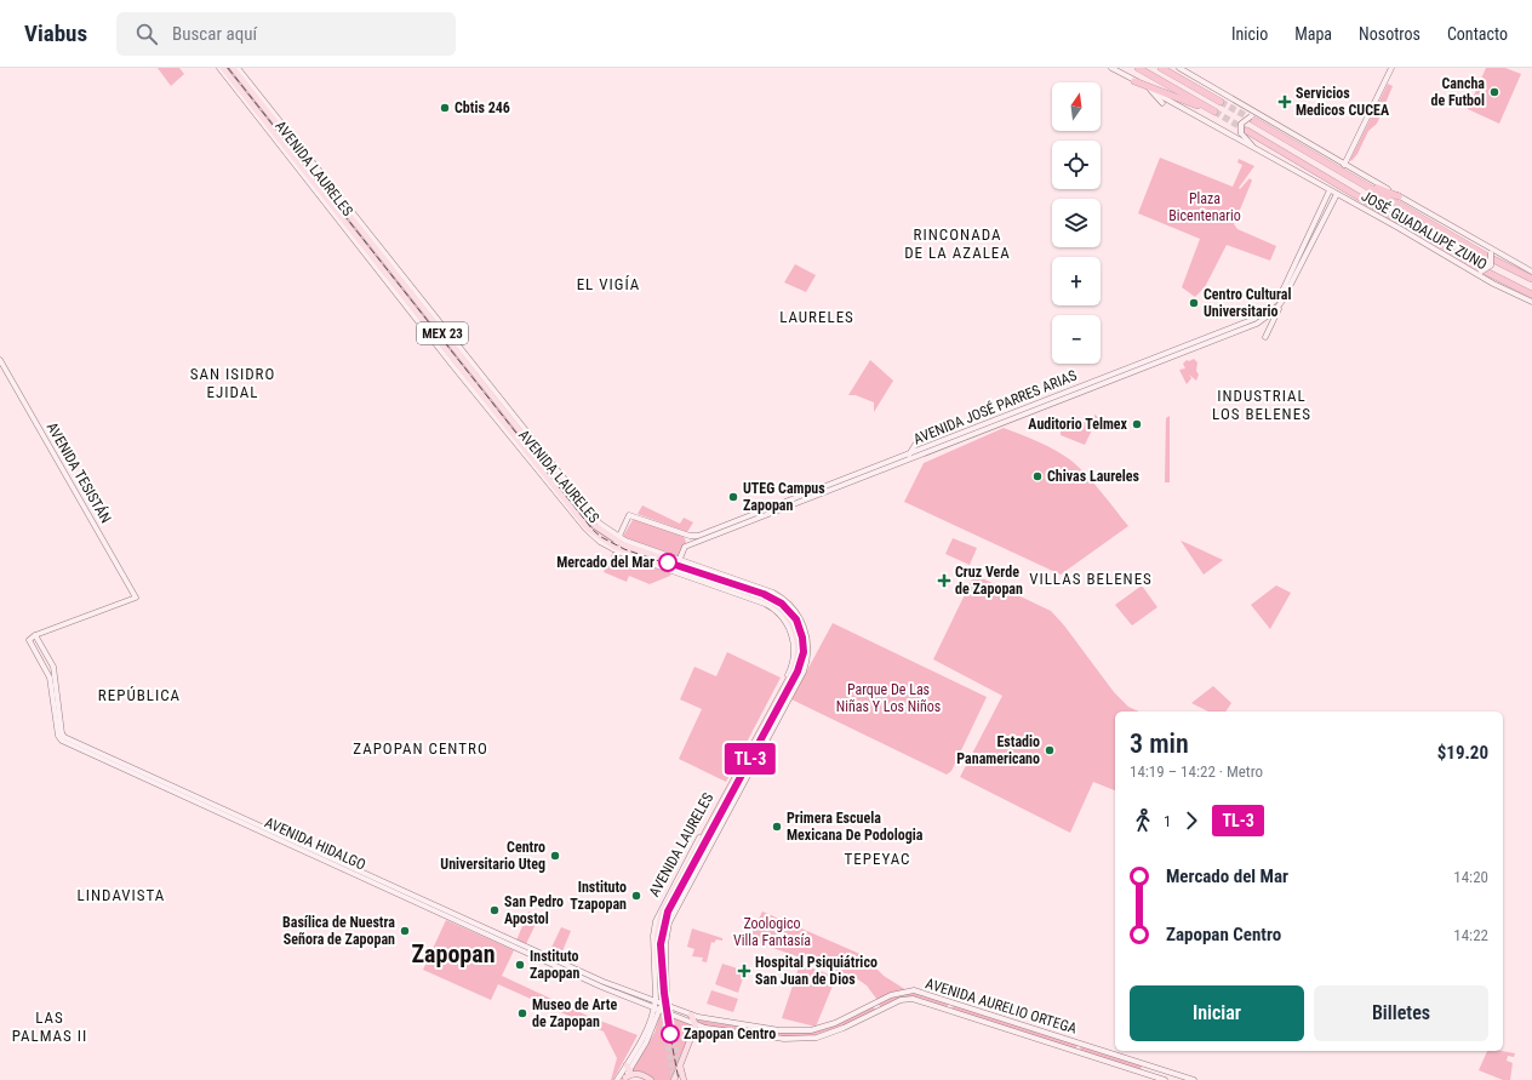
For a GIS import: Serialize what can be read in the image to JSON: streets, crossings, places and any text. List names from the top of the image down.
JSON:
{
  "streets": {
    "main road": [
      "AVENIDA LAURELES",
      "JOSÉ GUADALUPE ZUNO",
      "MEX 23",
      "AVENIDA JOSÉ PARRES ARIAS",
      "AVENIDA TESISTÁN",
      "AVENIDA HIDALGO",
      "AVENIDA AURELIO ORTEGA"
    ]
  },
  "crossings": [
    ["AVENIDA LAURELES", "AVENIDA JOSÉ PARRES ARIAS"],
    ["AVENIDA LAURELES", "AVENIDA HIDALGO"],
    ["AVENIDA LAURELES", "AVENIDA AURELIO ORTEGA"],
    ["JOSÉ GUADALUPE ZUNO", "AVENIDA JOSÉ PARRES ARIAS"],
    ["AVENIDA TESISTÁN", "AVENIDA HIDALGO"],
    ["AVENIDA HIDALGO", "AVENIDA AURELIO ORTEGA"]
  ],
  "districts": [
    "RINCONADA DE LA AZALEA",
    "EL VIGÍA",
    "LAURELES",
    "SAN ISIDRO EJIDAL",
    "INDUSTRIAL LOS BELENES",
    "VILLAS BELENES",
    "REPÚBLICA",
    "ZAPOPAN CENTRO",
    "TEPEYAC",
    "LINDAVISTA",
    "Zapopan",
    "LAS PALMAS II"
  ],
  "parks": ["Plaza Bicentenario", "Parque De Las Niñas Y Los Niños", "Zoologico Villa Fantasía"],
  "places": {
    "other": [
      "Cancha de Futbol",
      "Cbtis 246",
      "Centro Cultural Universitario",
      "Auditorio Telmex",
      "Chivas Laureles",
      "UTEG Campus Zapopan",
      "Mercado del Mar",
      "Estadio Panamericano",
      "Primera Escuela Mexicana De Podologia",
      "Centro Universitario Uteg",
      "Instituto Tzapopan",
      "San Pedro Apostol",
      "Basílica de Nuestra Señora de Zapopan",
      "Instituto Zapopan",
      "Museo de Arte de Zapopan",
      "Zapopan Centro"
    ],
    "health": ["Servicios Medicos CUCEA", "Cruz Verde de Zapopan", "Hospital Psiquiátrico San Juan de Dios"]
  },
  "lines": ["metro line TL-3"],
  "north": "top",
  "page": {
    "header": "Viabus",
    "search": "Buscar aquí",
    "nav": [
      "Inicio",
      "Mapa",
      "Nosotros",
      "Contacto"
    ],
    "on_map": "TL-3",
    "map_buttons": ["+", "−"],
    "heading": ["3 min", "14:19 – 14:22 · Metro", "$19.20"],
    "legs": ["1", "TL-3"],
    "list": [
      {
        "name": "Mercado del Mar",
        "value": "14:20"
      },
      {
        "name": "Zapopan Centro",
        "value": "14:22"
      }
    ],
    "buttons": ["Iniciar", "Billetes"]
  }
}
